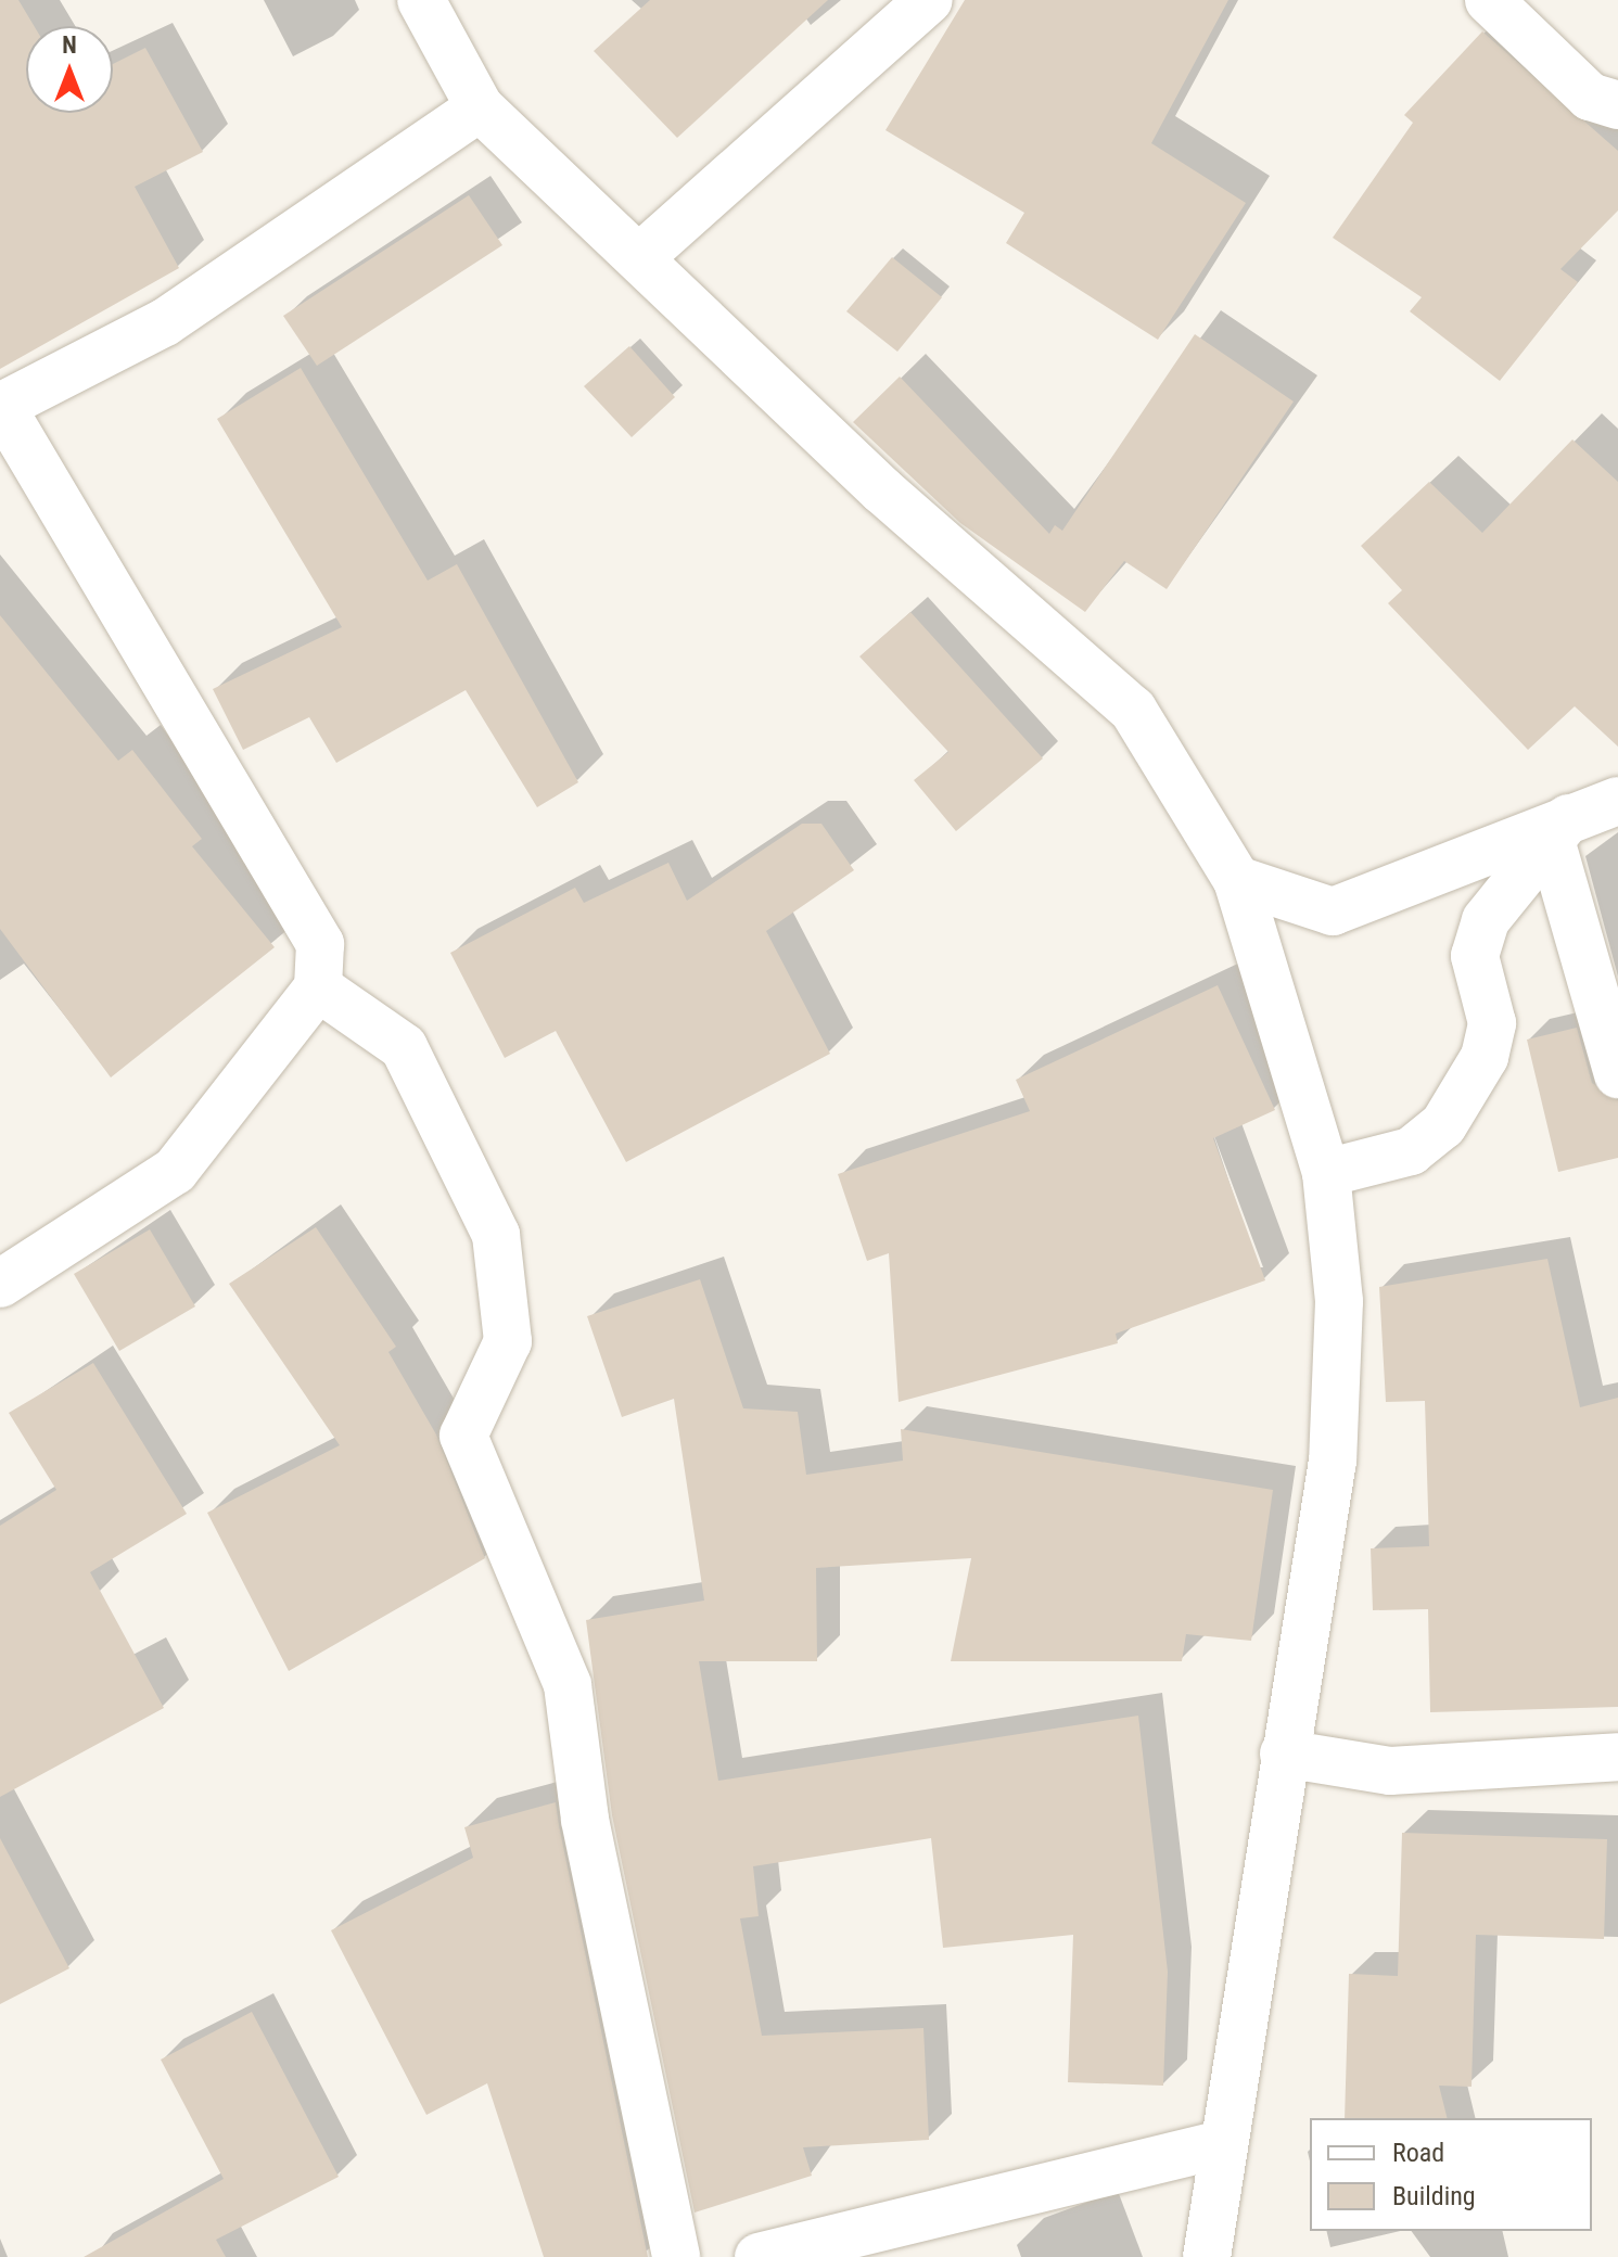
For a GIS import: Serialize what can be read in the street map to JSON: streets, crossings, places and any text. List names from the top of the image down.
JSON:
{
  "legend": ["Road", "Building"],
  "north": "top"
}
